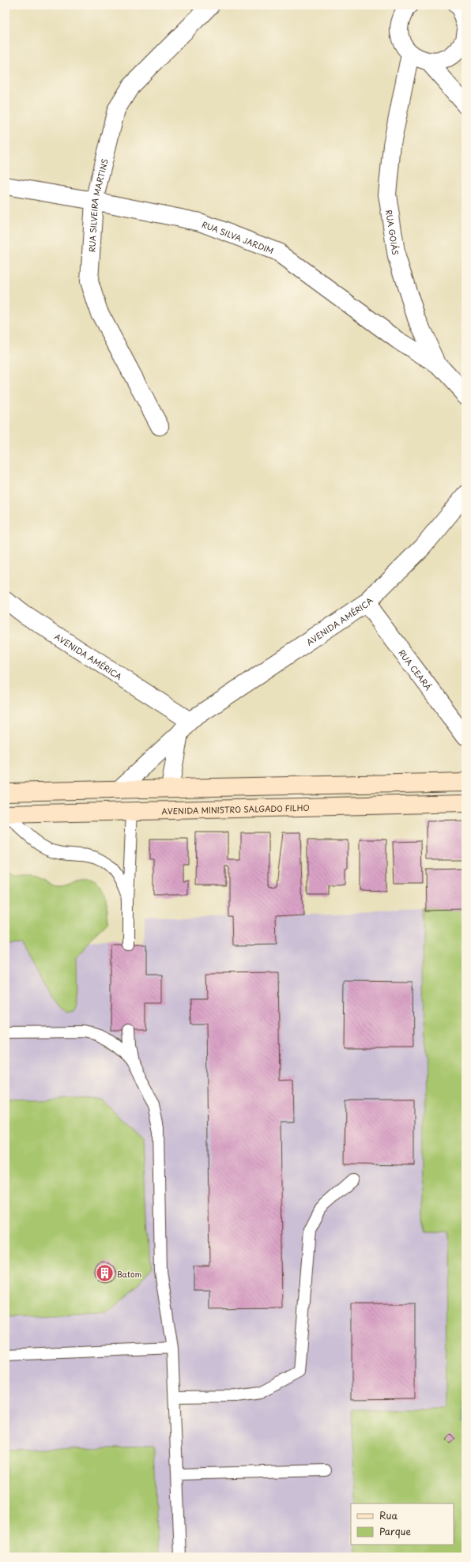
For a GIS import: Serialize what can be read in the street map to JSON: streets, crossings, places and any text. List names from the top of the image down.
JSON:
{
  "streets": {
    "main road": ["AVENIDA MINISTRO SALGADO FILHO"],
    "street": [
      "RUA SILVEIRA MARTINS",
      "RUA GOIÁS",
      "RUA SILVA JARDIM",
      "AVENIDA AMÉRICA",
      "RUA CEARÁ"
    ]
  },
  "crossings": [
    ["RUA SILVEIRA MARTINS", "RUA SILVA JARDIM"],
    ["RUA GOIÁS", "RUA SILVA JARDIM"],
    ["AVENIDA AMÉRICA", "RUA CEARÁ"]
  ],
  "places": {
    "building": ["Batom"]
  },
  "legend": ["Rua", "Parque"]
}
